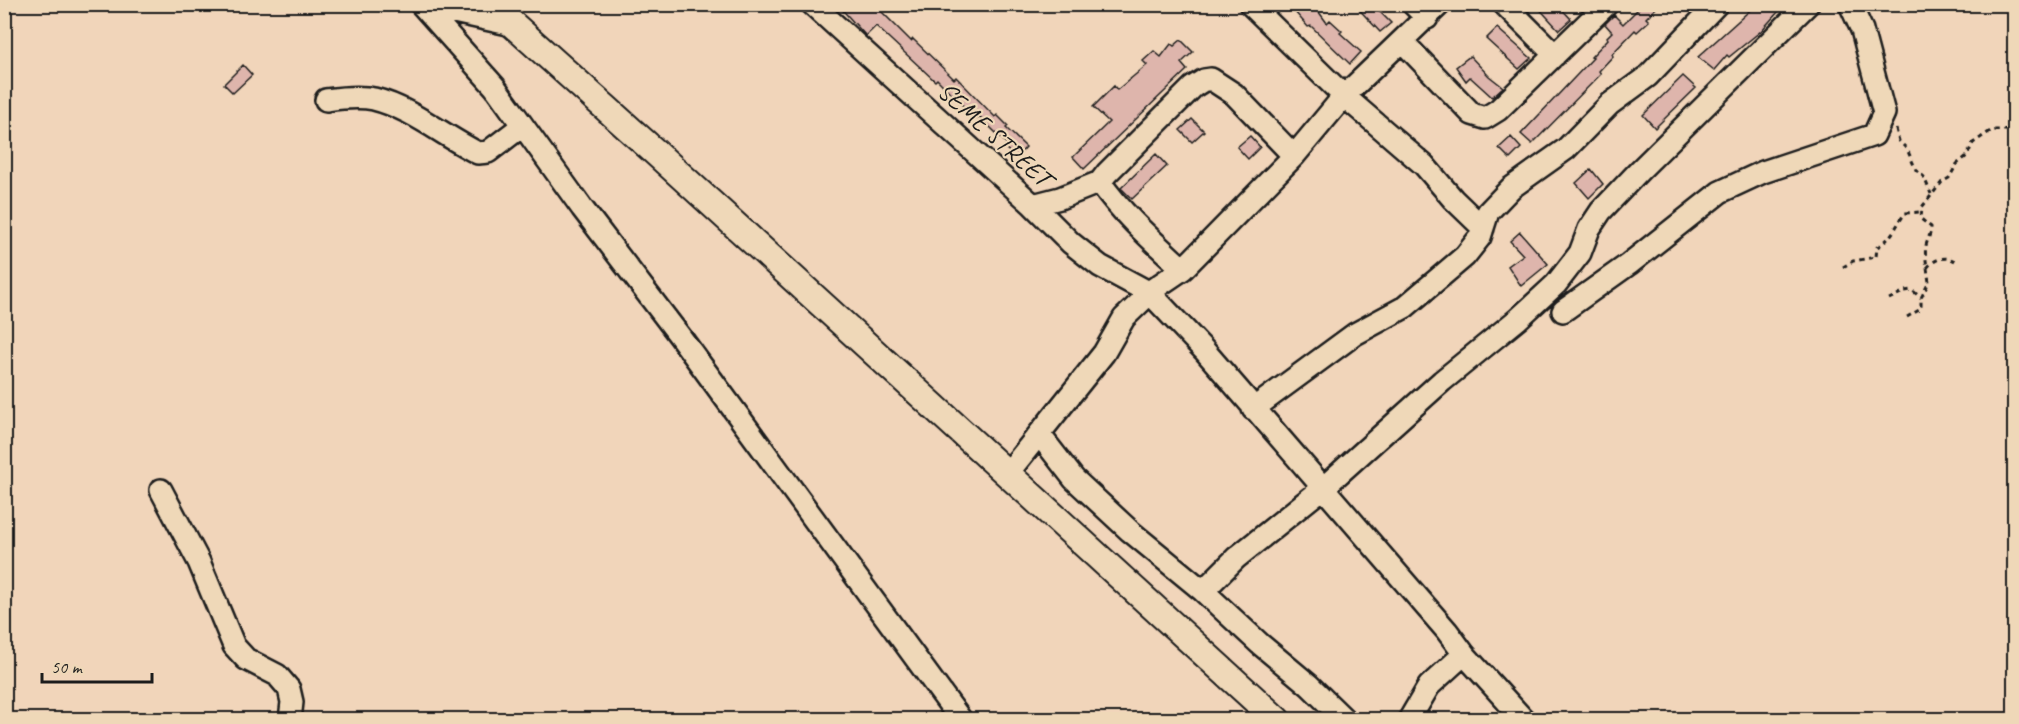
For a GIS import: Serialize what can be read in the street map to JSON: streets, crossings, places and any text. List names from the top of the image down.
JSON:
{
  "streets": {
    "street": ["SEME STREET"]
  },
  "scale_bar": "50 m"
}
